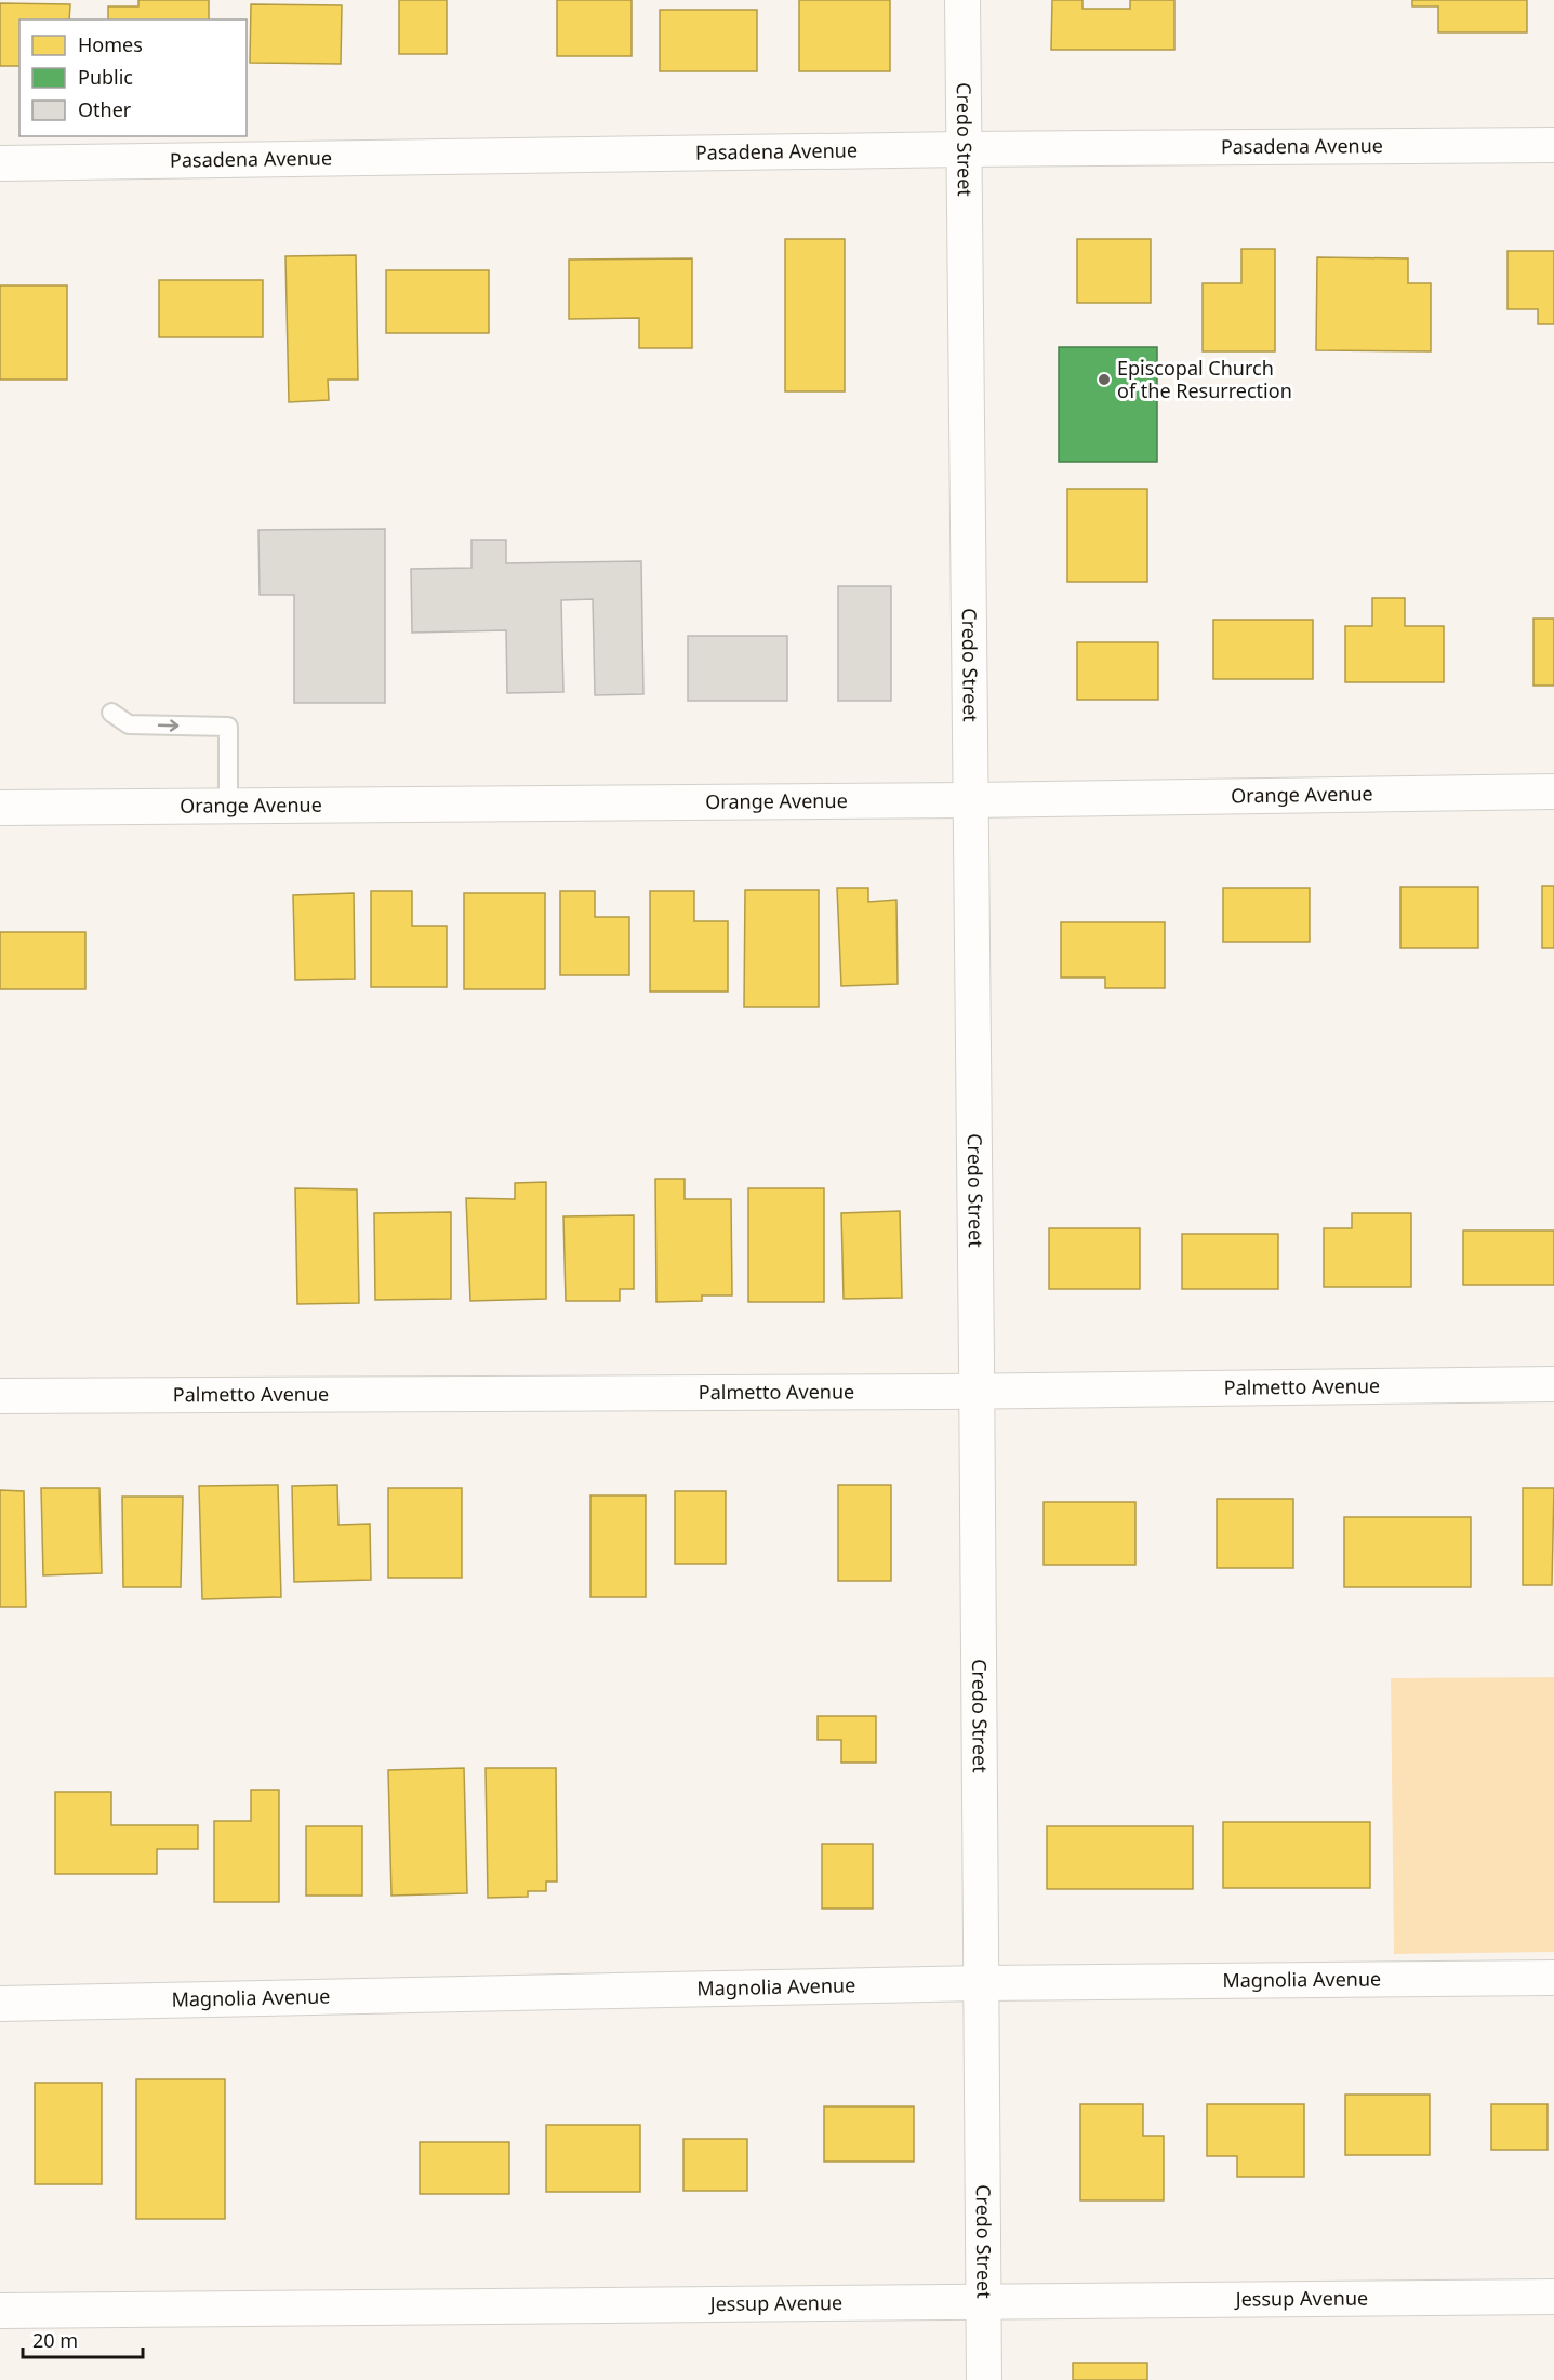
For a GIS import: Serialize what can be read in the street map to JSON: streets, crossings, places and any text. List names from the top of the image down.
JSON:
{
  "streets": {
    "street": [
      "Credo Street",
      "Pasadena Avenue",
      "Orange Avenue",
      "Palmetto Avenue",
      "Magnolia Avenue",
      "Jessup Avenue"
    ]
  },
  "crossings": [
    ["Credo Street", "Pasadena Avenue"],
    ["Credo Street", "Orange Avenue"],
    ["Credo Street", "Palmetto Avenue"],
    ["Credo Street", "Magnolia Avenue"],
    ["Credo Street", "Jessup Avenue"]
  ],
  "places": ["Episcopal Church of the Resurrection"],
  "legend": ["Homes", "Public", "Other"],
  "scale_bar": "20 m"
}
